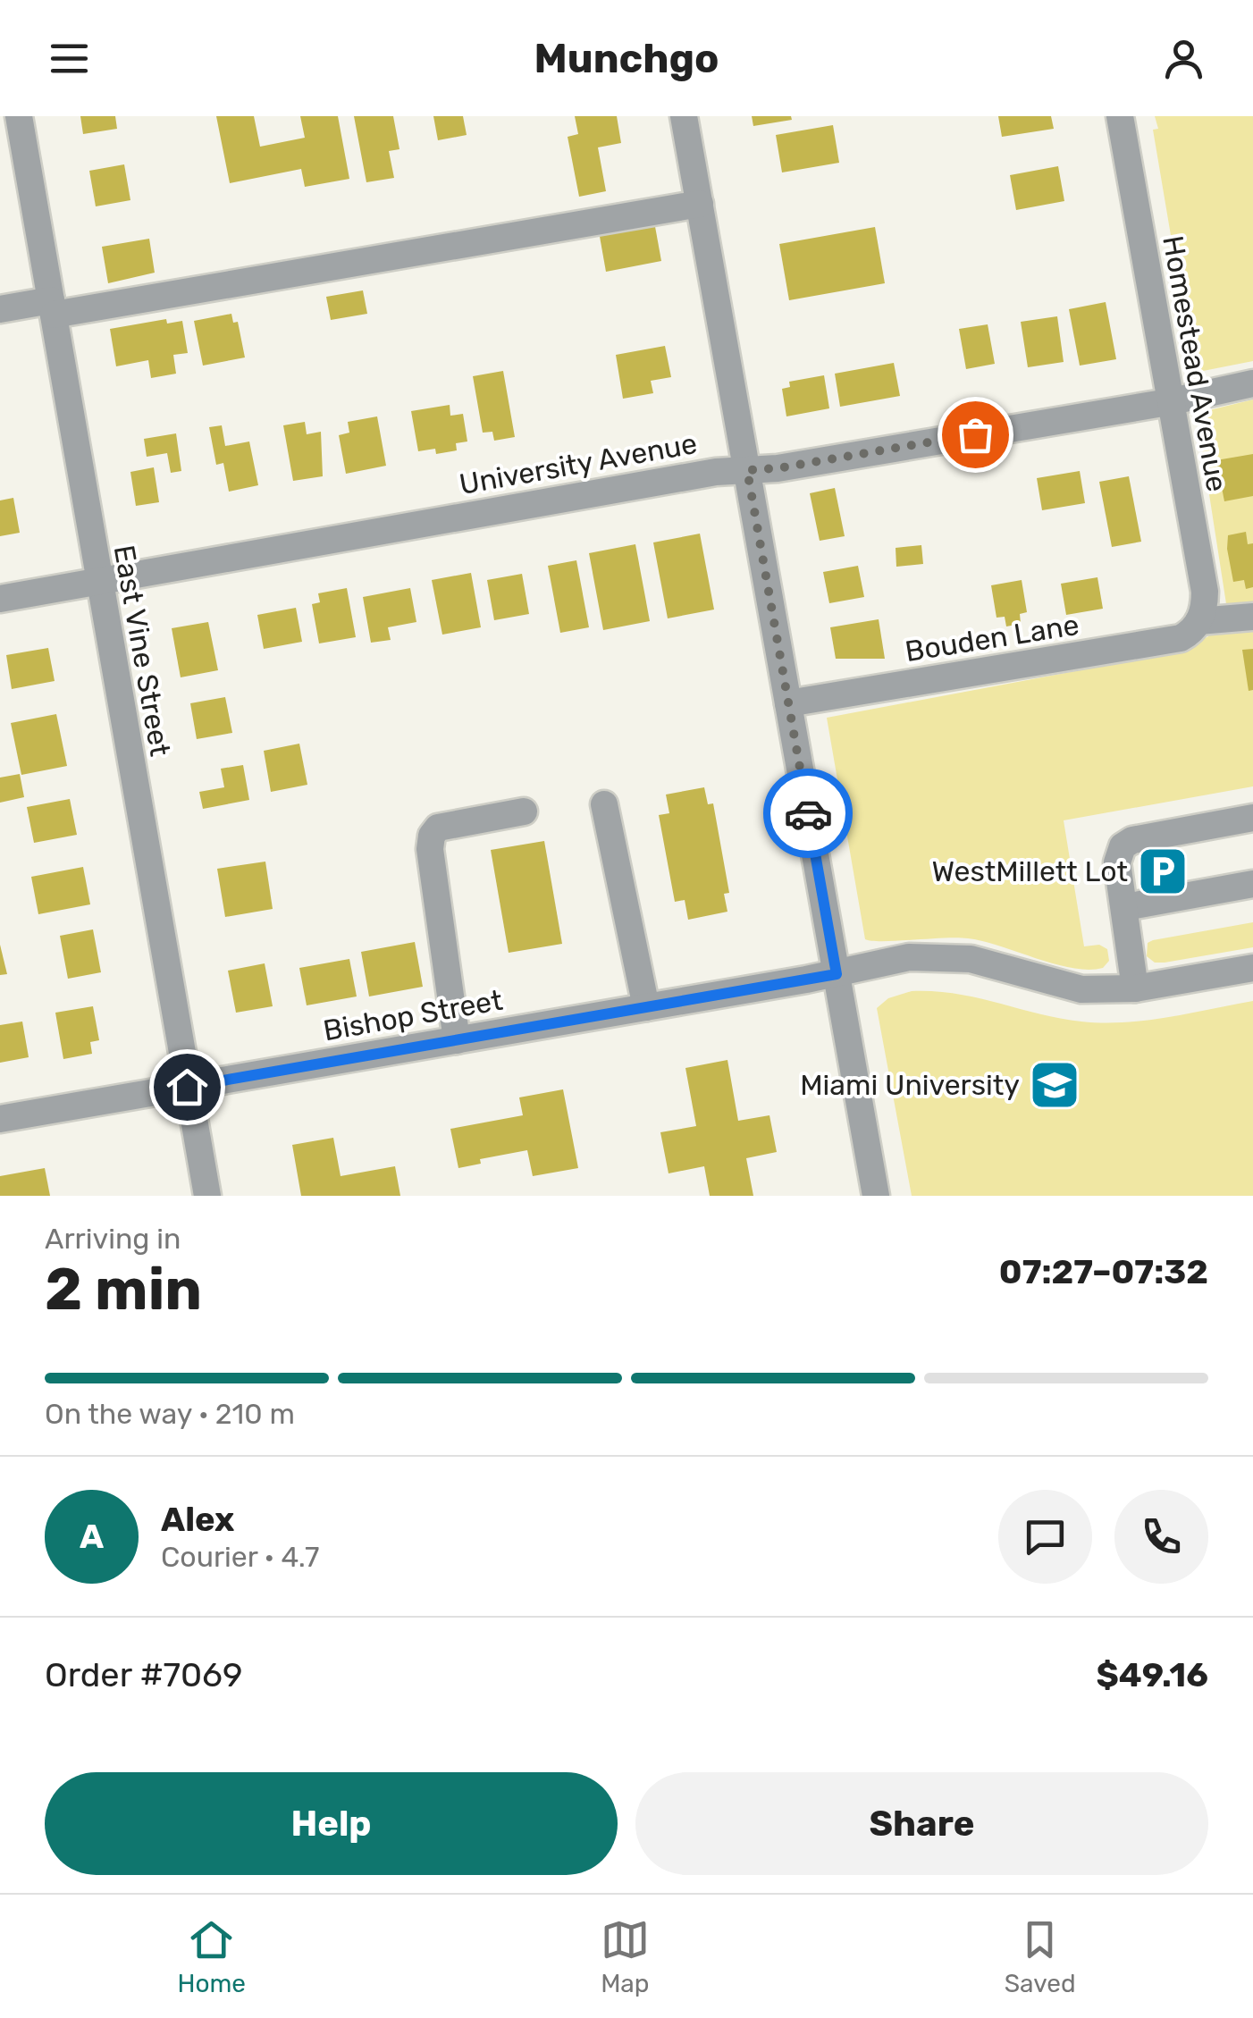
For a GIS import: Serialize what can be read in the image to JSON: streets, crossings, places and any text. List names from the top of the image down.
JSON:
{
  "streets": {
    "street": [
      "Homestead Avenue",
      "University Avenue",
      "Bouden Lane",
      "East Vine Street",
      "Bishop Street"
    ]
  },
  "crossings": [
    ["Homestead Avenue", "University Avenue"],
    ["Homestead Avenue", "Bouden Lane"],
    ["University Avenue", "East Vine Street"],
    ["East Vine Street", "Bishop Street"]
  ],
  "places": {
    "parking": ["WestMillett Lot"],
    "school or university": ["Miami University"]
  },
  "page": {
    "header": "Munchgo",
    "heading": ["2 min", "Arriving in", "07:27–07:32"],
    "panel": [
      "Alex",
      "Courier · 4.7",
      "Order #7069",
      "$49.16"
    ],
    "bar": "On the way · 210 m",
    "round": "A",
    "buttons": ["Help", "Share"],
    "tabs": ["Home", "Map", "Saved"]
  }
}
